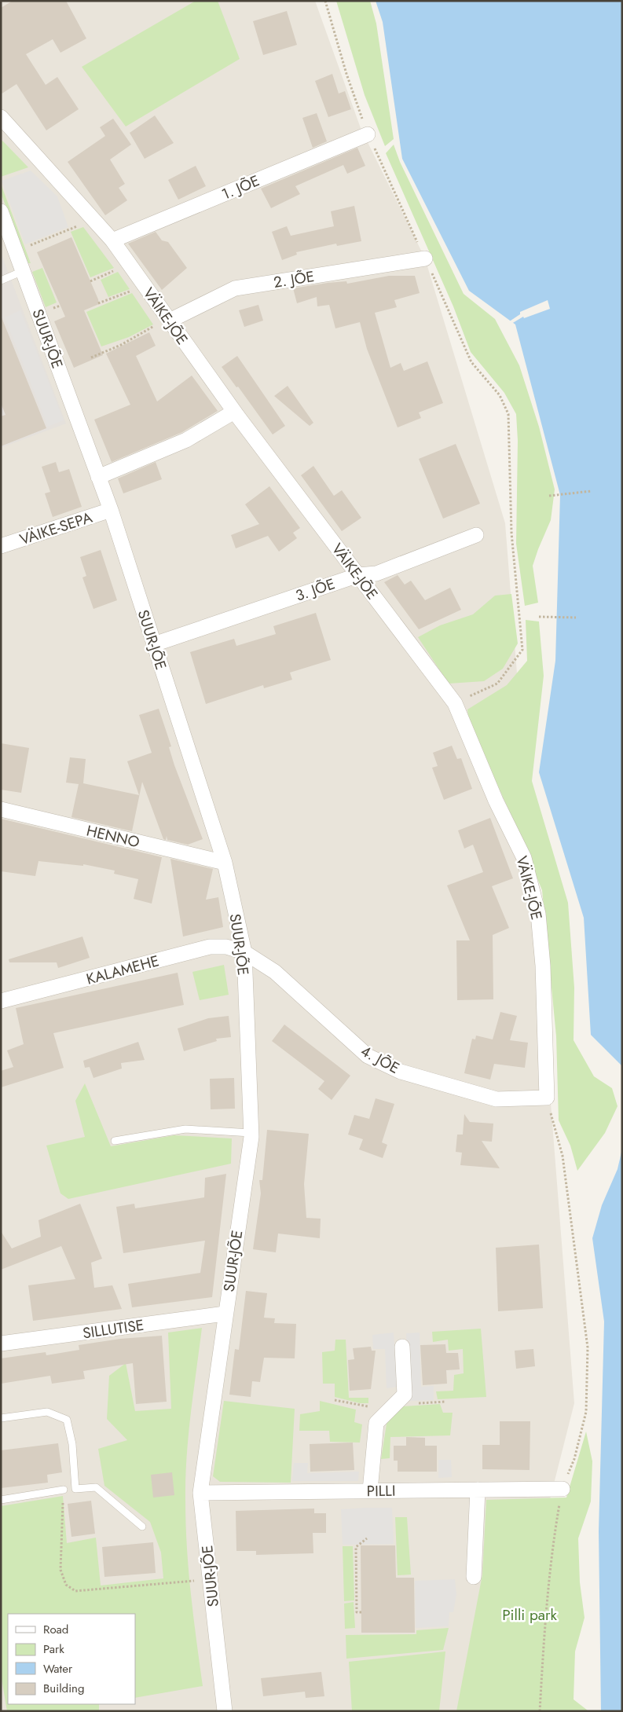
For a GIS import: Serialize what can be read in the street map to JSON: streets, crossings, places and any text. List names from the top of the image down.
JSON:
{
  "streets": {
    "street": [
      "1. JÕE",
      "2. JÕE",
      "VÄIKE-JÕE",
      "SUUR-JÕE",
      "VÄIKE-SEPA",
      "3. JÕE",
      "HENNO",
      "KALAMEHE",
      "4. JÕE",
      "SILLUTISE",
      "PILLI"
    ]
  },
  "crossings": [
    ["1. JÕE", "VÄIKE-JÕE"],
    ["2. JÕE", "VÄIKE-JÕE"],
    ["VÄIKE-JÕE", "3. JÕE"],
    ["VÄIKE-JÕE", "4. JÕE"],
    ["SUUR-JÕE", "VÄIKE-SEPA"],
    ["SUUR-JÕE", "3. JÕE"],
    ["SUUR-JÕE", "HENNO"],
    ["SUUR-JÕE", "KALAMEHE"],
    ["SUUR-JÕE", "4. JÕE"],
    ["SUUR-JÕE", "SILLUTISE"],
    ["SUUR-JÕE", "PILLI"],
    ["KALAMEHE", "4. JÕE"]
  ],
  "parks": ["Pilli park"],
  "legend": [
    "Road",
    "Park",
    "Water",
    "Building"
  ]
}
